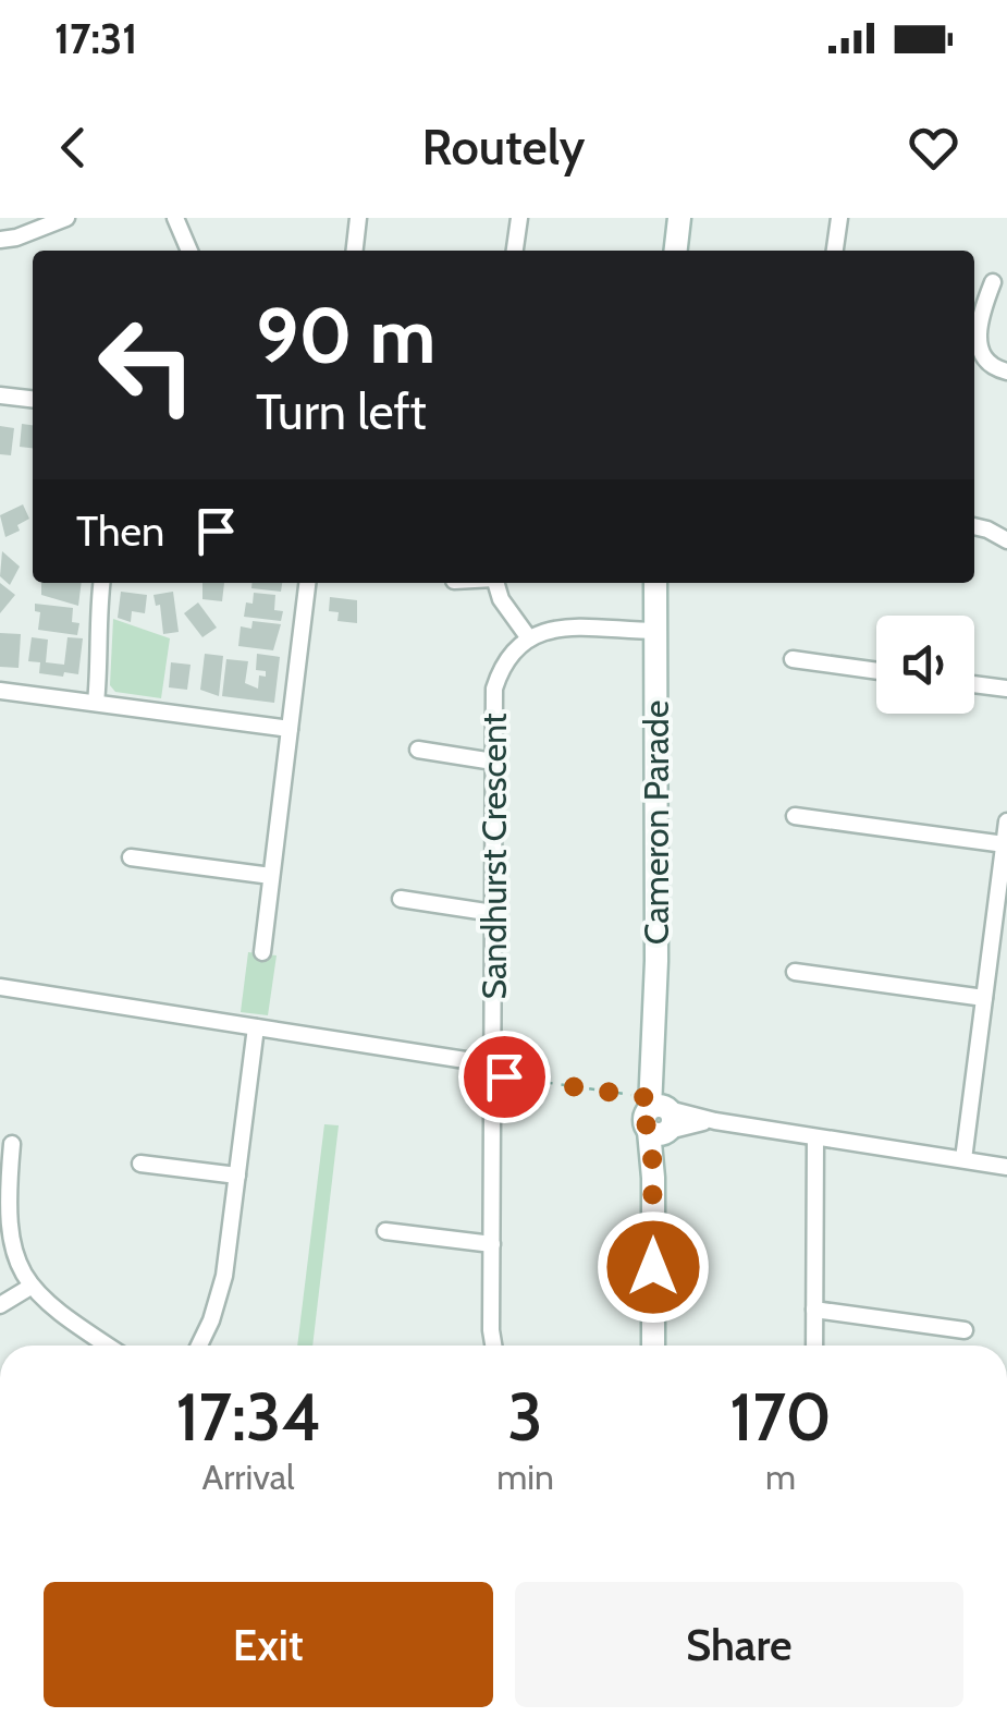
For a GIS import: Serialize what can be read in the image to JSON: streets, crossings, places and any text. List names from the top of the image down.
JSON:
{
  "streets": {
    "street": ["Cameron Parade", "Sandhurst Crescent"]
  },
  "page": {
    "status": "17:31",
    "header": "Routely",
    "turn": ["90 m", "Turn left"],
    "then": "Then",
    "eta": [
      "17:34",
      "Arrival",
      "3",
      "min",
      "170",
      "m"
    ],
    "buttons": ["Exit", "Share"]
  }
}
